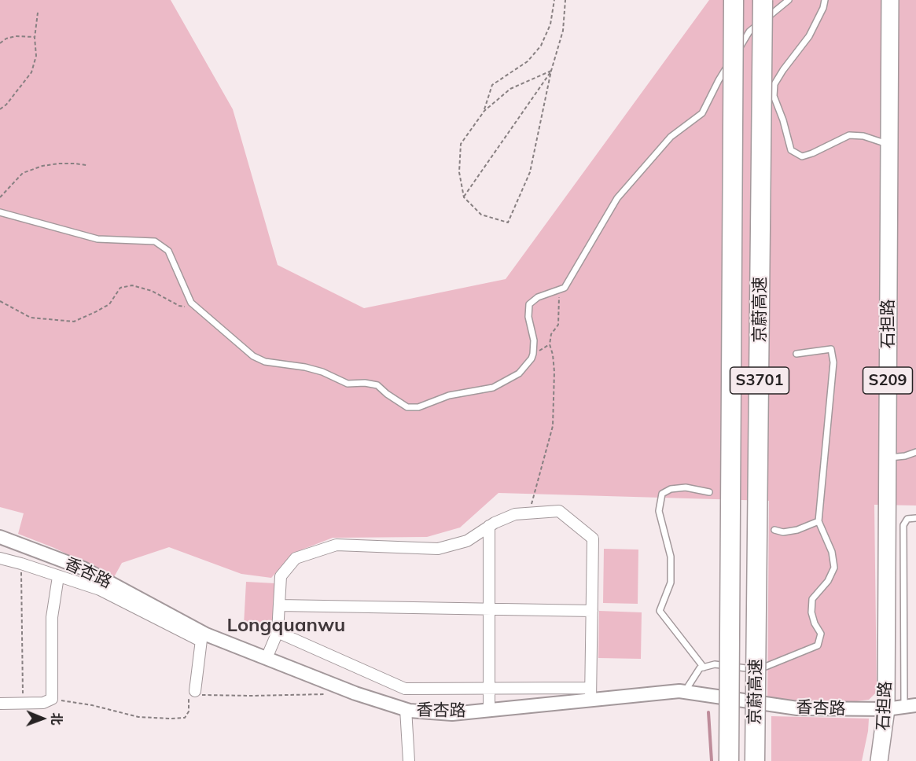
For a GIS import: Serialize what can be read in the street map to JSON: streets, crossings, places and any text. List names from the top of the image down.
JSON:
{
  "streets": {
    "highway": ["京蔚高速", "S3701"],
    "main road": ["石担路", "S209"],
    "street": ["香杏路"]
  },
  "crossings": [
    ["石担路", "香杏路"]
  ],
  "districts": ["Longquanwu"],
  "north": "right"
}
